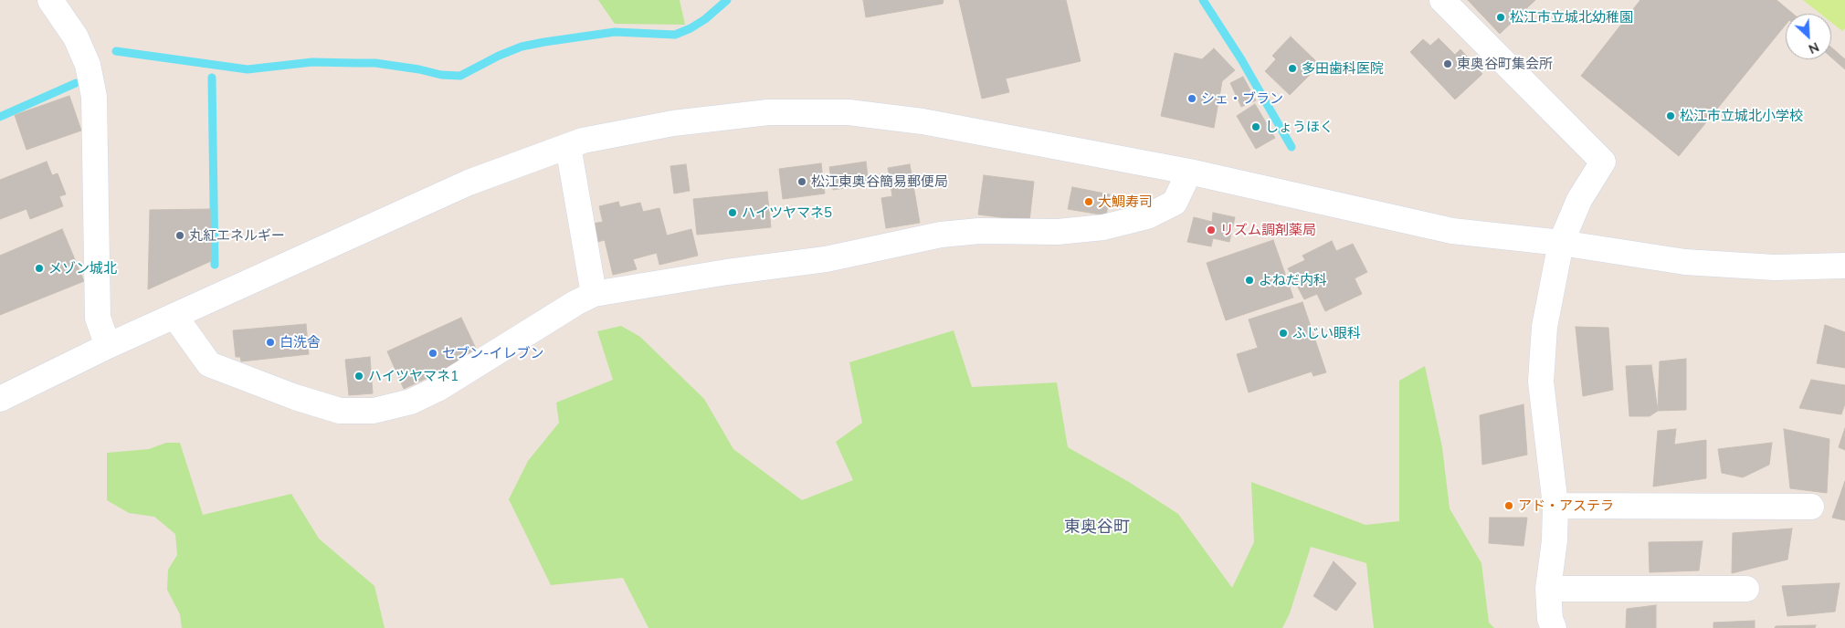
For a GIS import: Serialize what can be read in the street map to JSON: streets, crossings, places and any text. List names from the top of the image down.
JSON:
{
  "districts": ["東奥谷町"],
  "places": [
    "松江市立城北幼稚園",
    "東奥谷町集会所",
    "多田歯科医院",
    "シェ・ブラン",
    "松江市立城北小学校",
    "しょうほく",
    "松江東奥谷簡易郵便局",
    "大鯛寿司",
    "ハイツヤマネ5",
    "リズム調剤薬局",
    "丸紅エネルギー",
    "メゾン城北",
    "よねだ内科",
    "ふじい眼科",
    "白洗舎",
    "セブン-イレブン",
    "ハイツヤマネ1",
    "アド・アステラ"
  ],
  "north": "bottom right"
}
